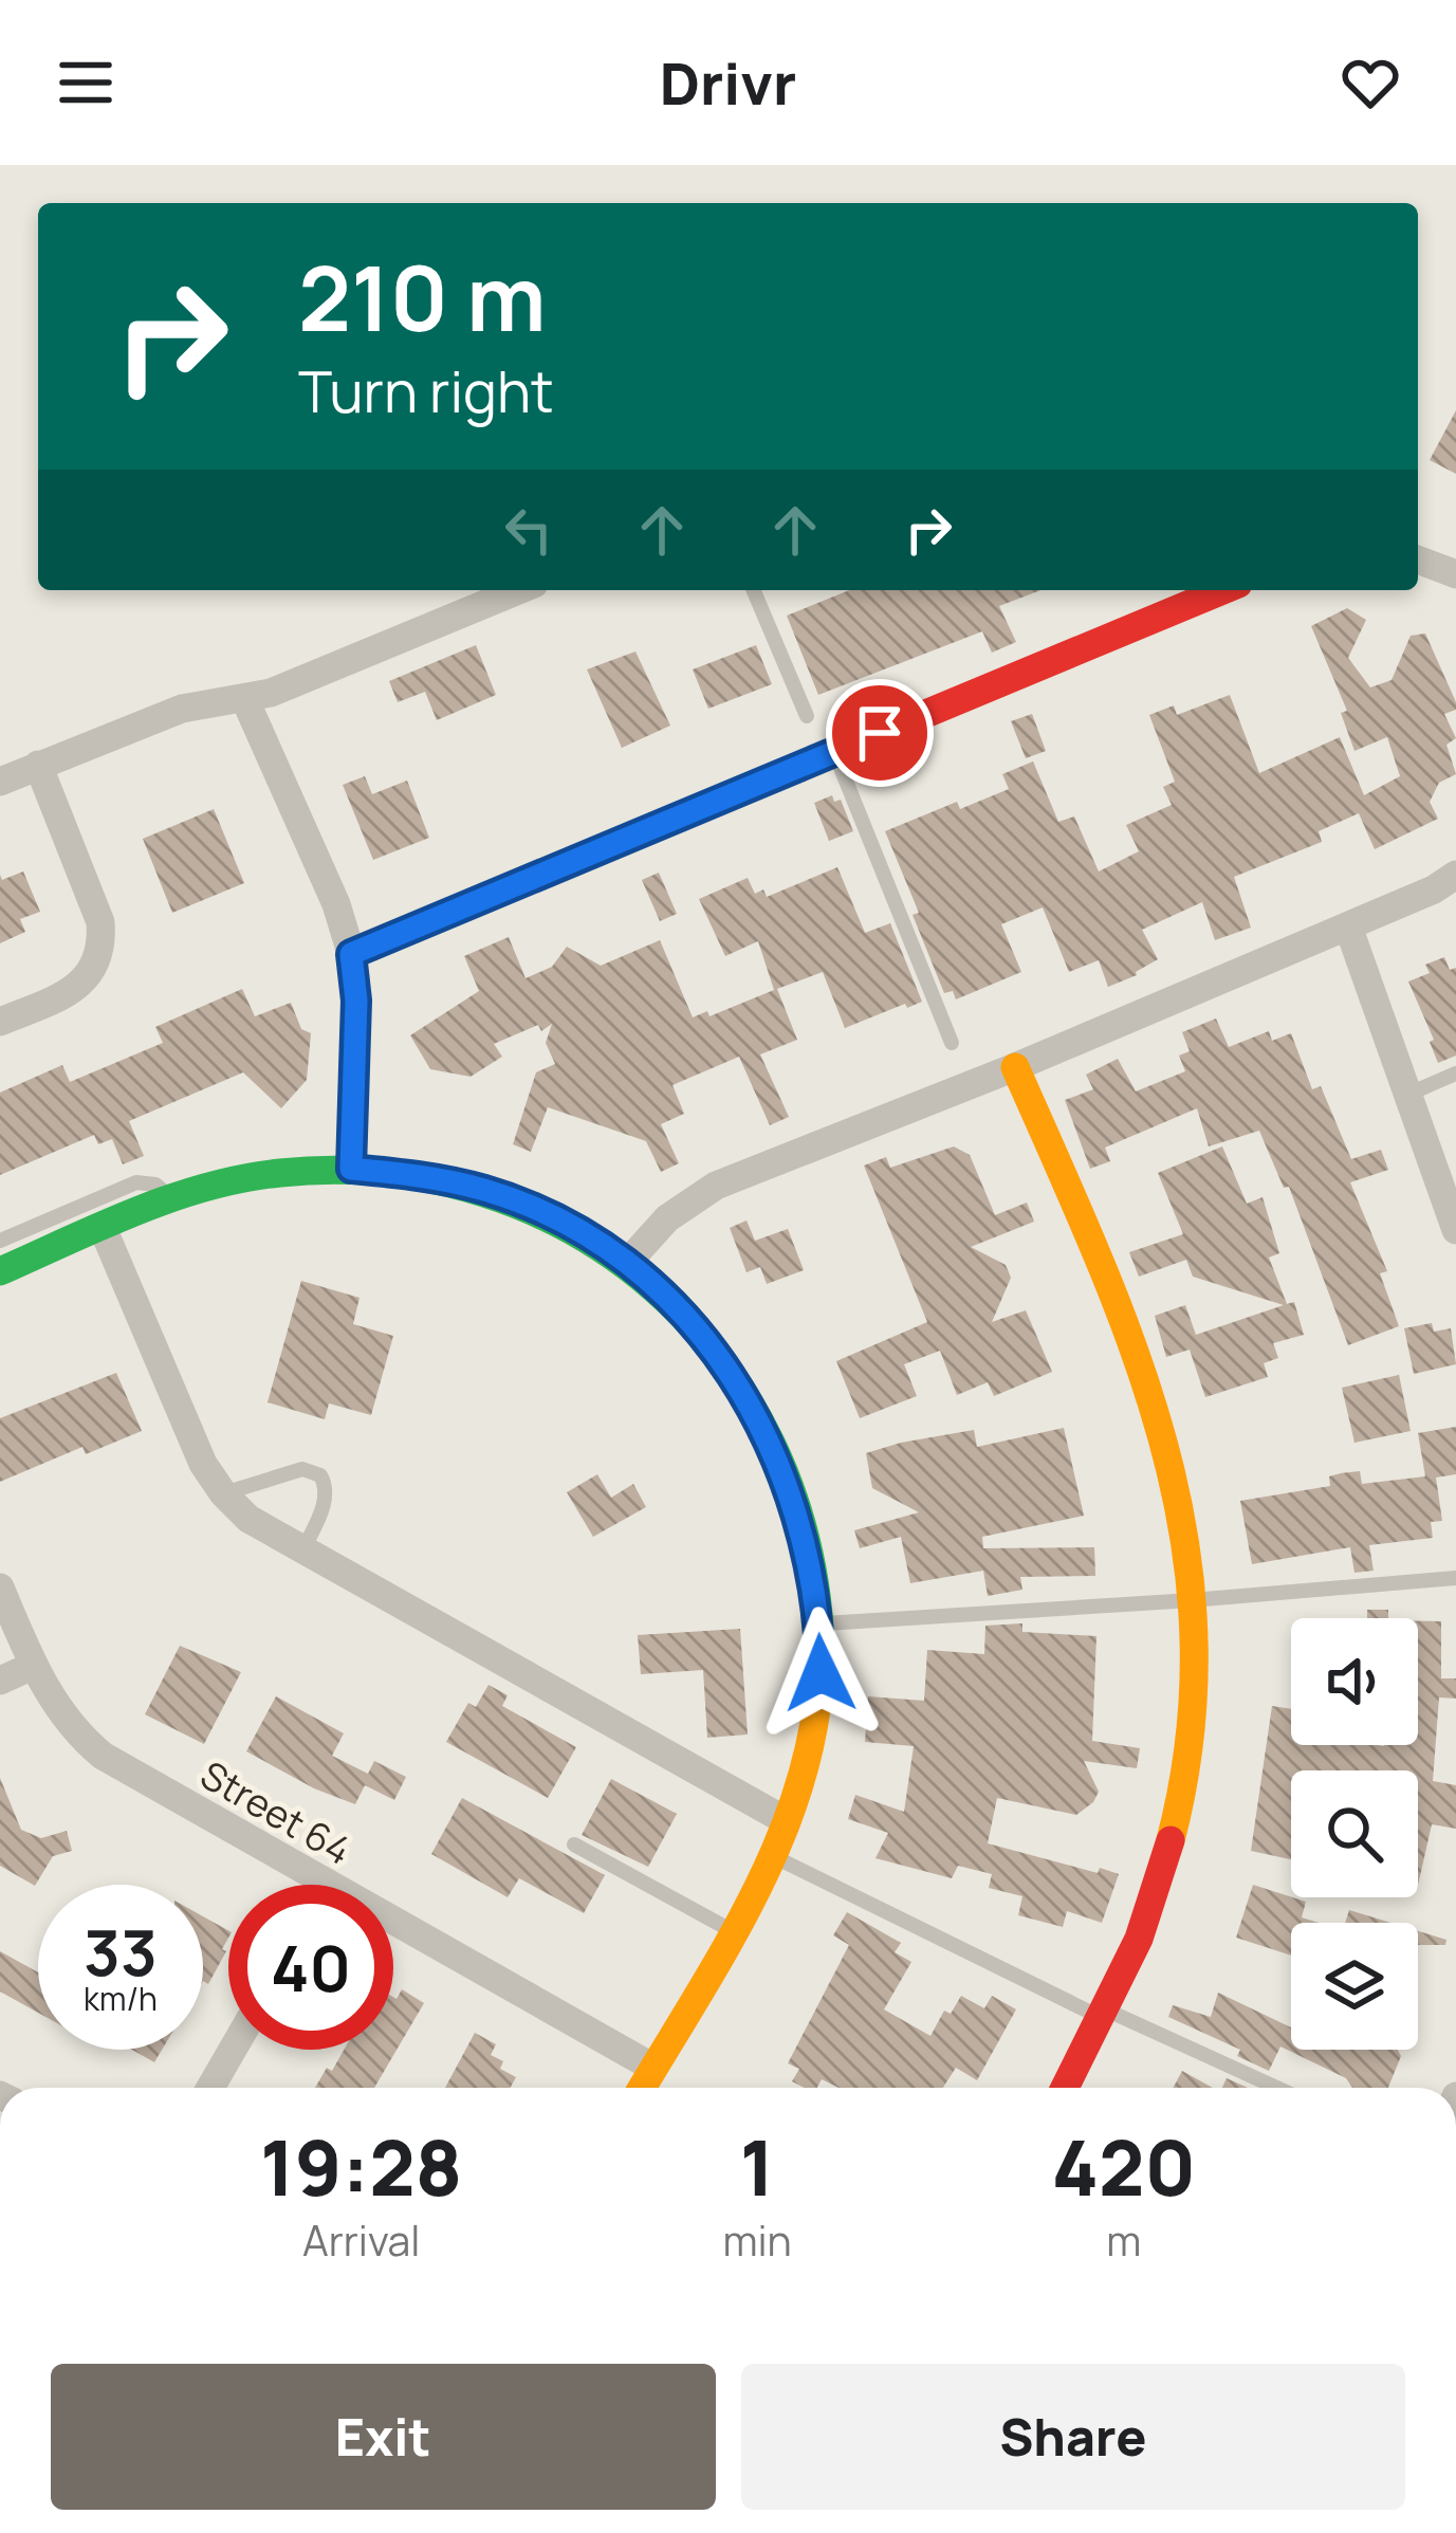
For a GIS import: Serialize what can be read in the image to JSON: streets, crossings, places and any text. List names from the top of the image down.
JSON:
{
  "streets": {
    "street": ["Street 64"]
  },
  "page": {
    "header": "Drivr",
    "turn": ["210 m", "Turn right"],
    "speed": "33 km/h",
    "limit": "40",
    "eta": [
      "19:28",
      "Arrival",
      "1",
      "min",
      "420",
      "m"
    ],
    "buttons": ["Exit", "Share"]
  }
}
